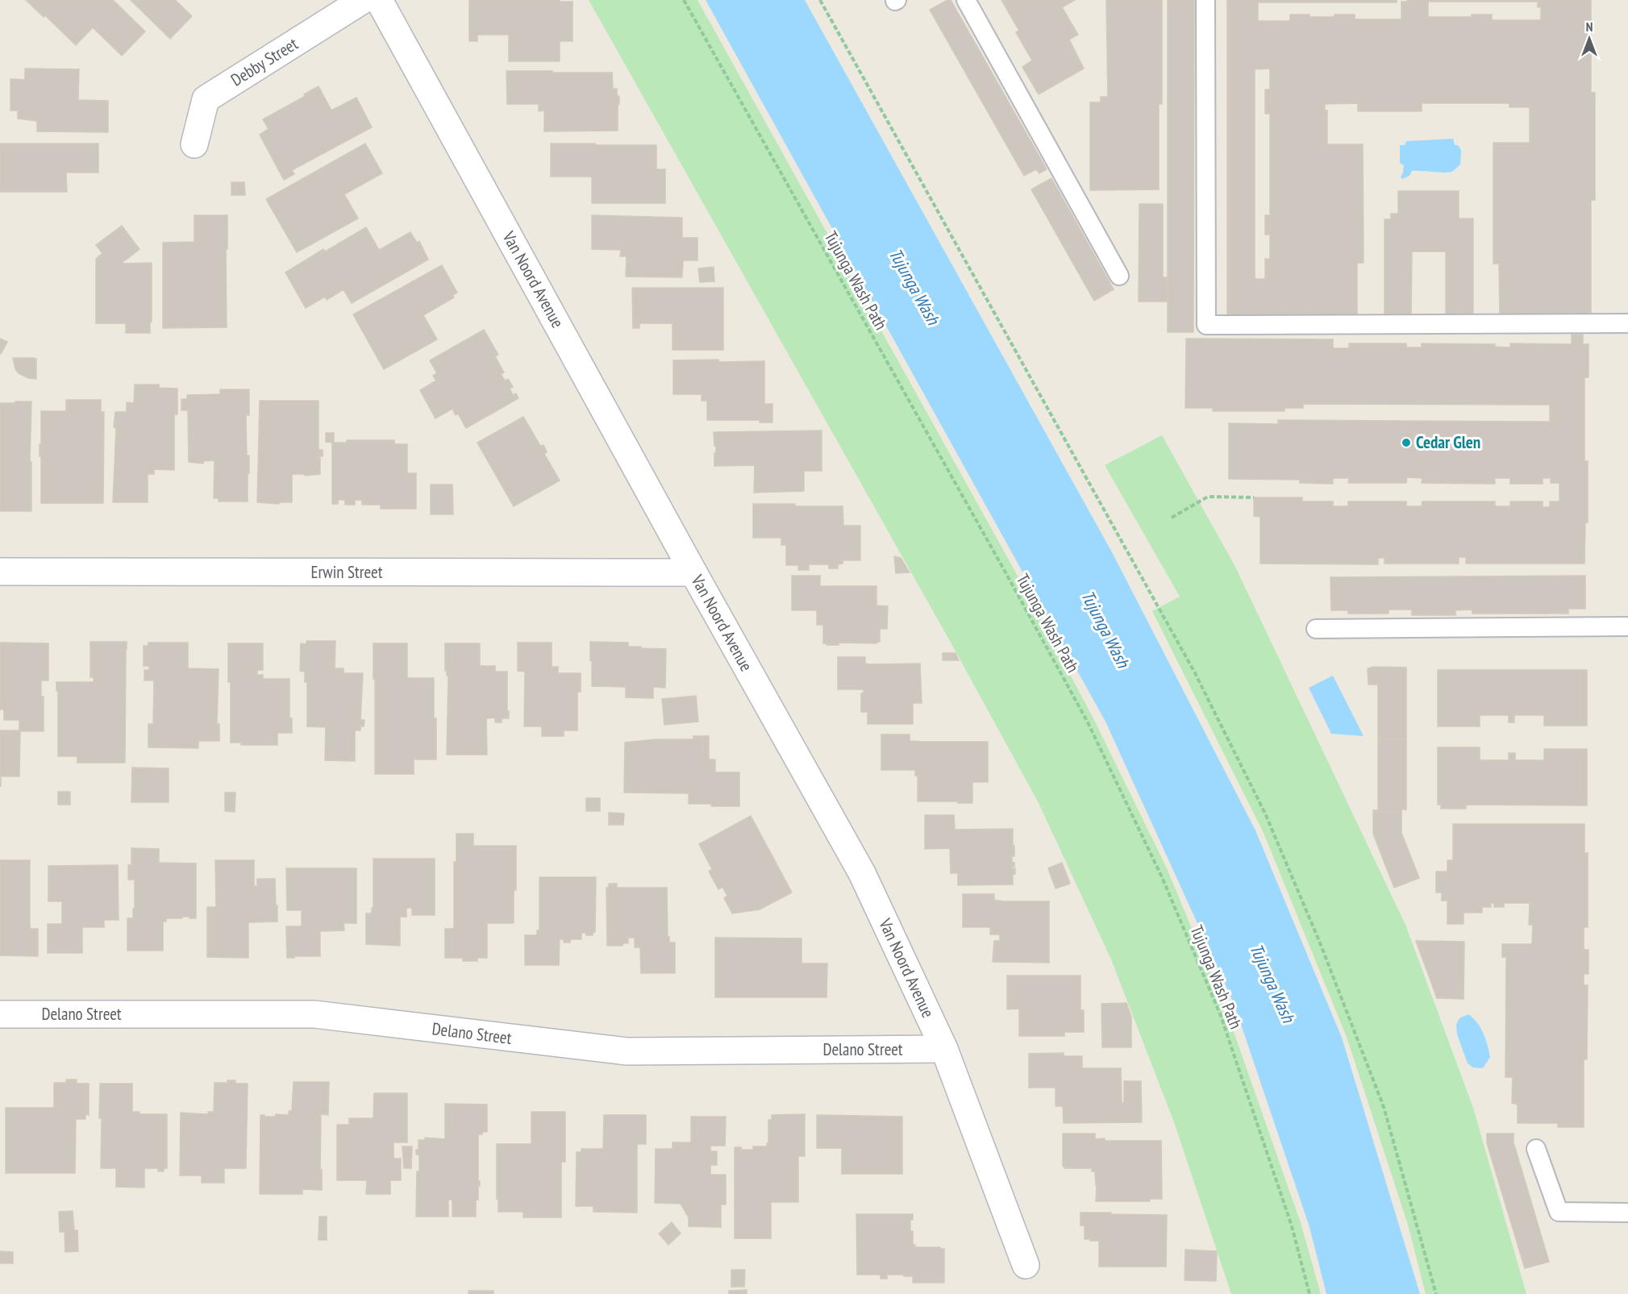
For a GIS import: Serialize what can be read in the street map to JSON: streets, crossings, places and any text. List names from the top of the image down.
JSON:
{
  "streets": {
    "street": [
      "Debby Street",
      "Van Noord Avenue",
      "Erwin Street",
      "Delano Street"
    ],
    "path": ["Tujunga Wash Path"]
  },
  "crossings": [
    ["Van Noord Avenue", "Erwin Street"],
    ["Van Noord Avenue", "Delano Street"]
  ],
  "water": ["Tujunga Wash"],
  "places": ["Cedar Glen"],
  "north": "top"
}
